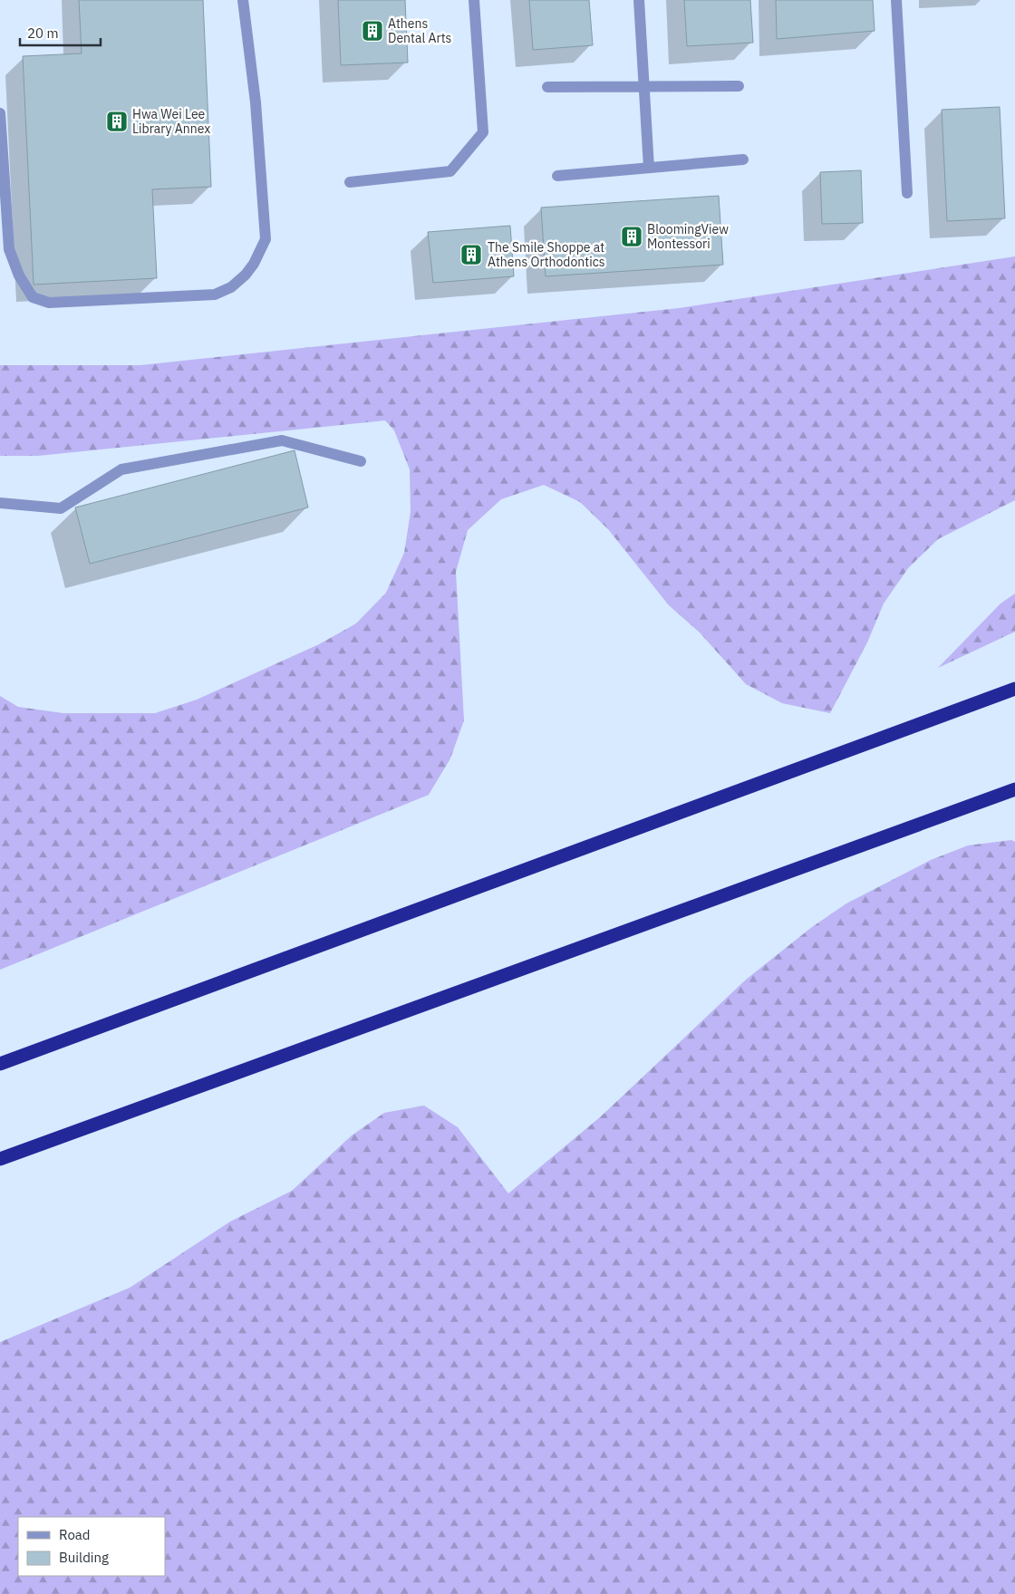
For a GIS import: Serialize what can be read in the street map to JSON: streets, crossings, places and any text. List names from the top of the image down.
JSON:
{
  "places": {
    "building": [
      "Athens Dental Arts",
      "Hwa Wei Lee Library Annex",
      "BloomingView Montessori",
      "The Smile Shoppe at Athens Orthodontics"
    ]
  },
  "legend": ["Road", "Building"],
  "scale_bar": "20 m"
}
